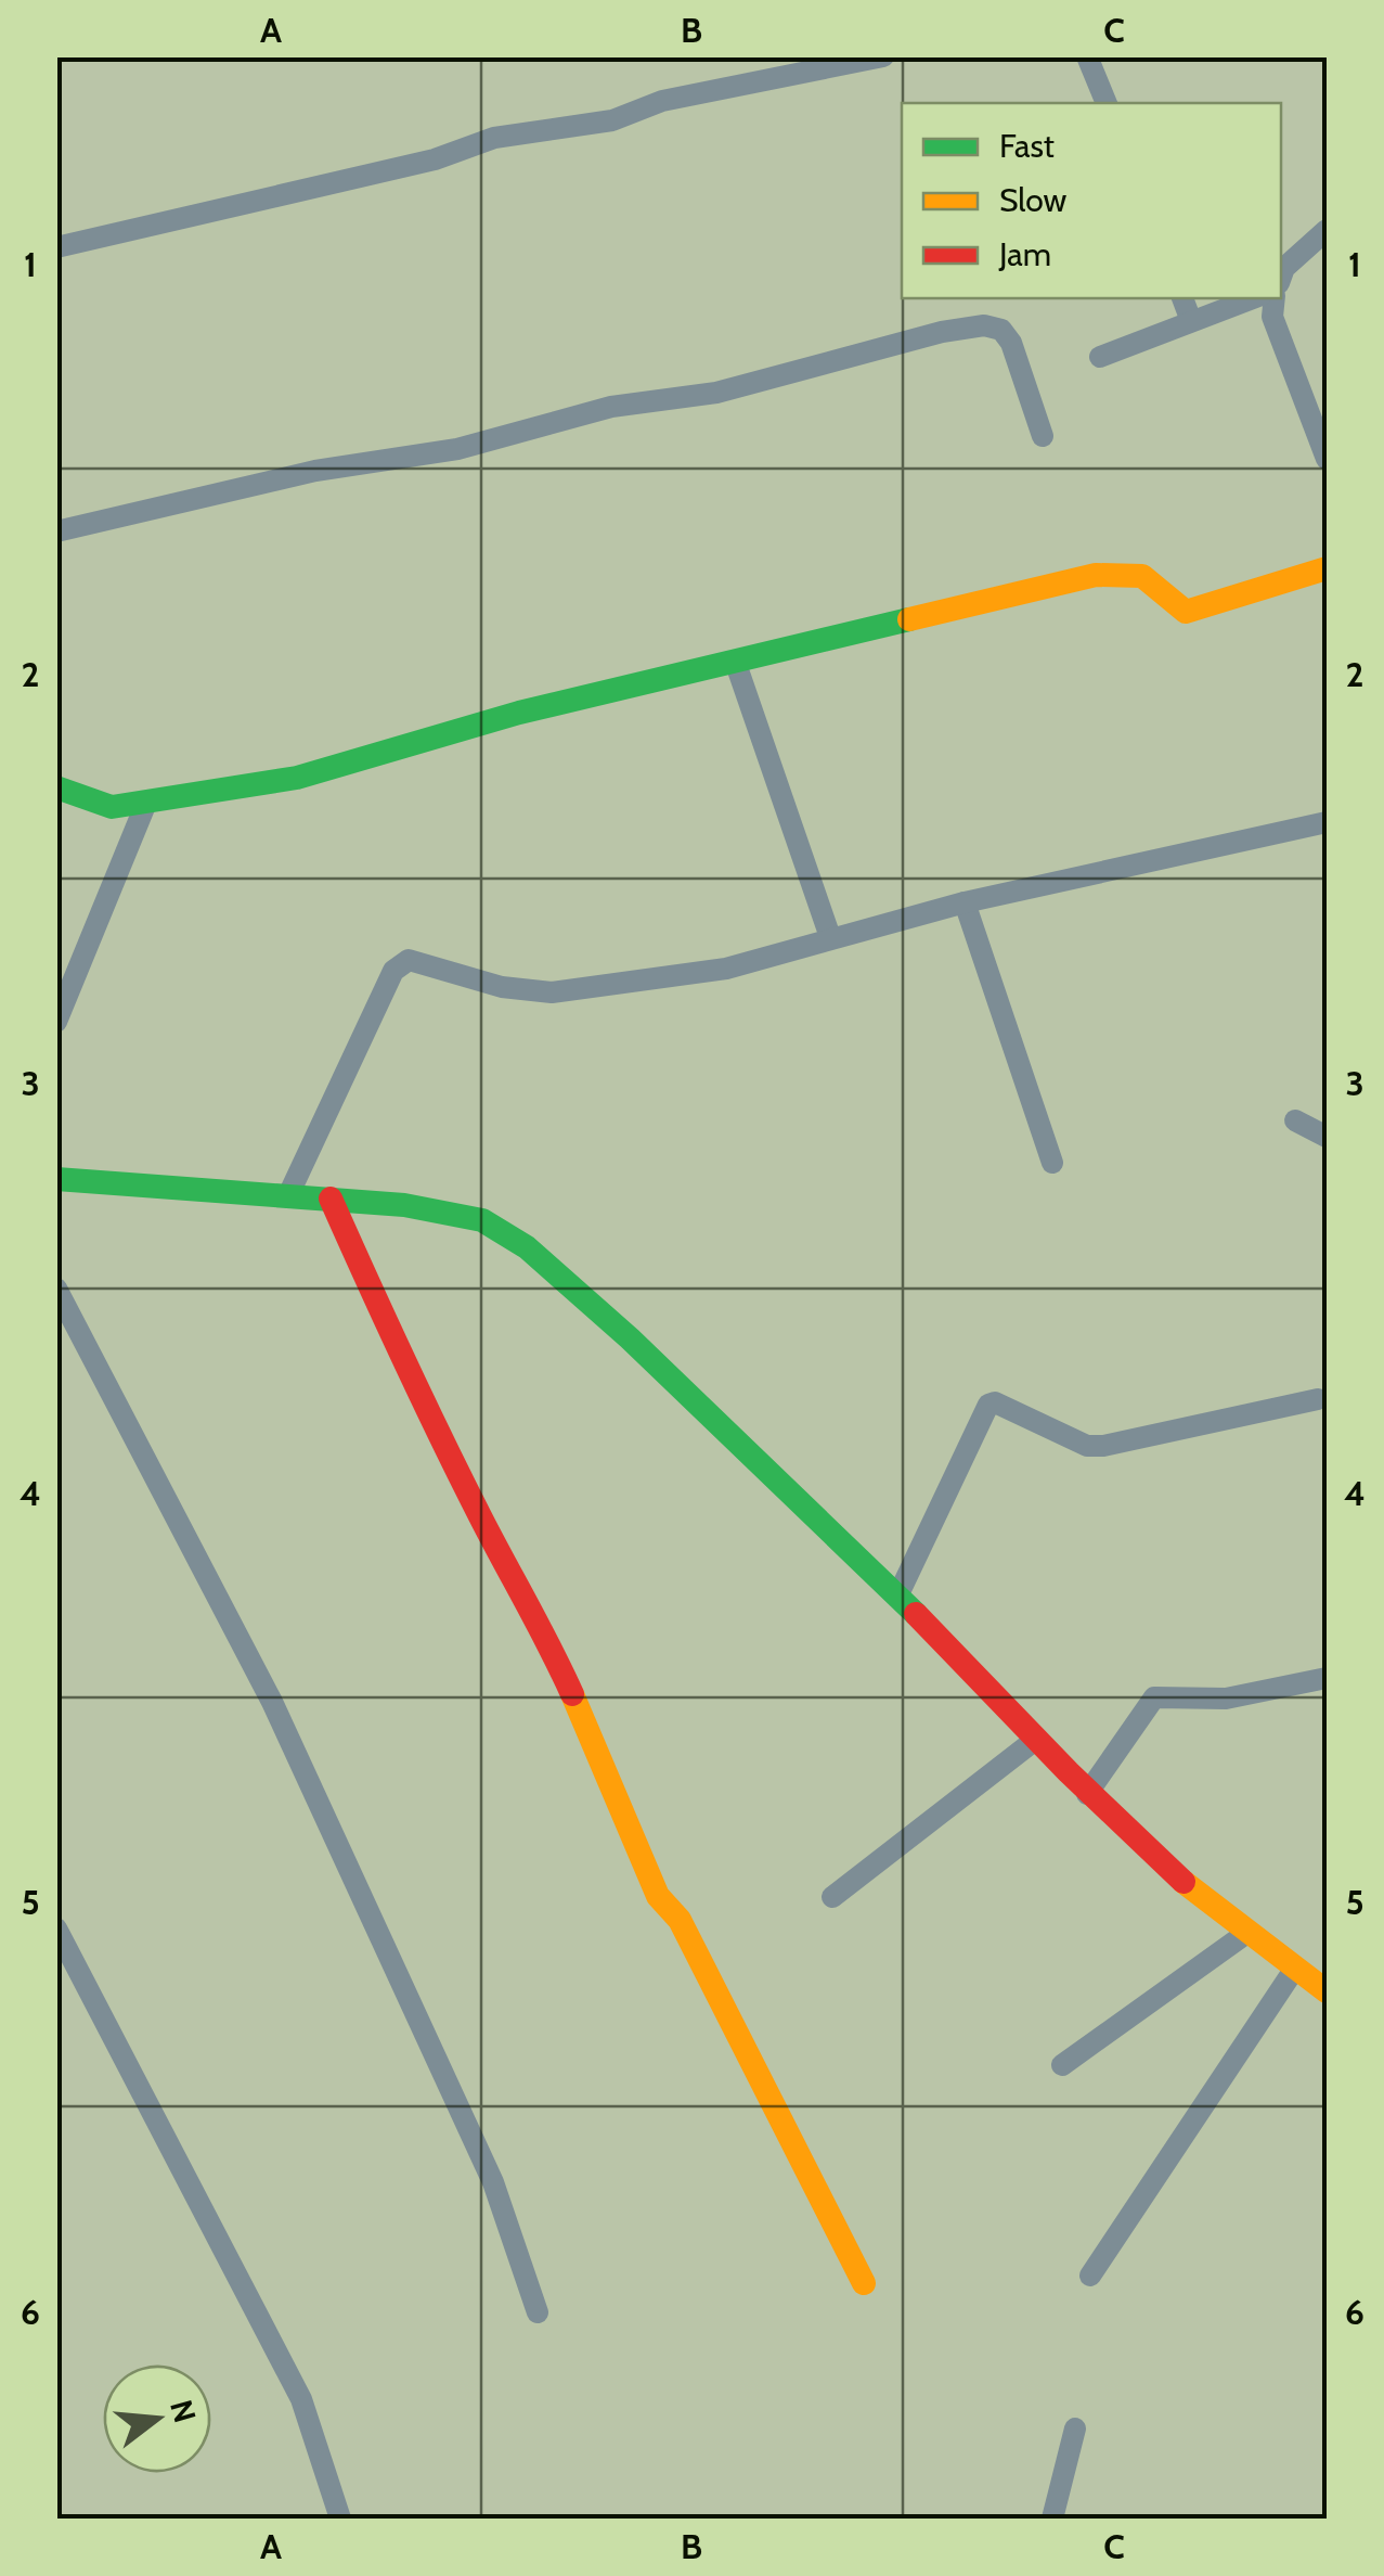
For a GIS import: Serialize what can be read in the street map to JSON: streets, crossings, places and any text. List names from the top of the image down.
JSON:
{
  "legend": ["Fast", "Slow", "Jam"],
  "north": "right",
  "grid": {
    "columns": ["A", "B", "C"],
    "rows": [
      "1",
      "2",
      "3",
      "4",
      "5",
      "6"
    ]
  }
}
